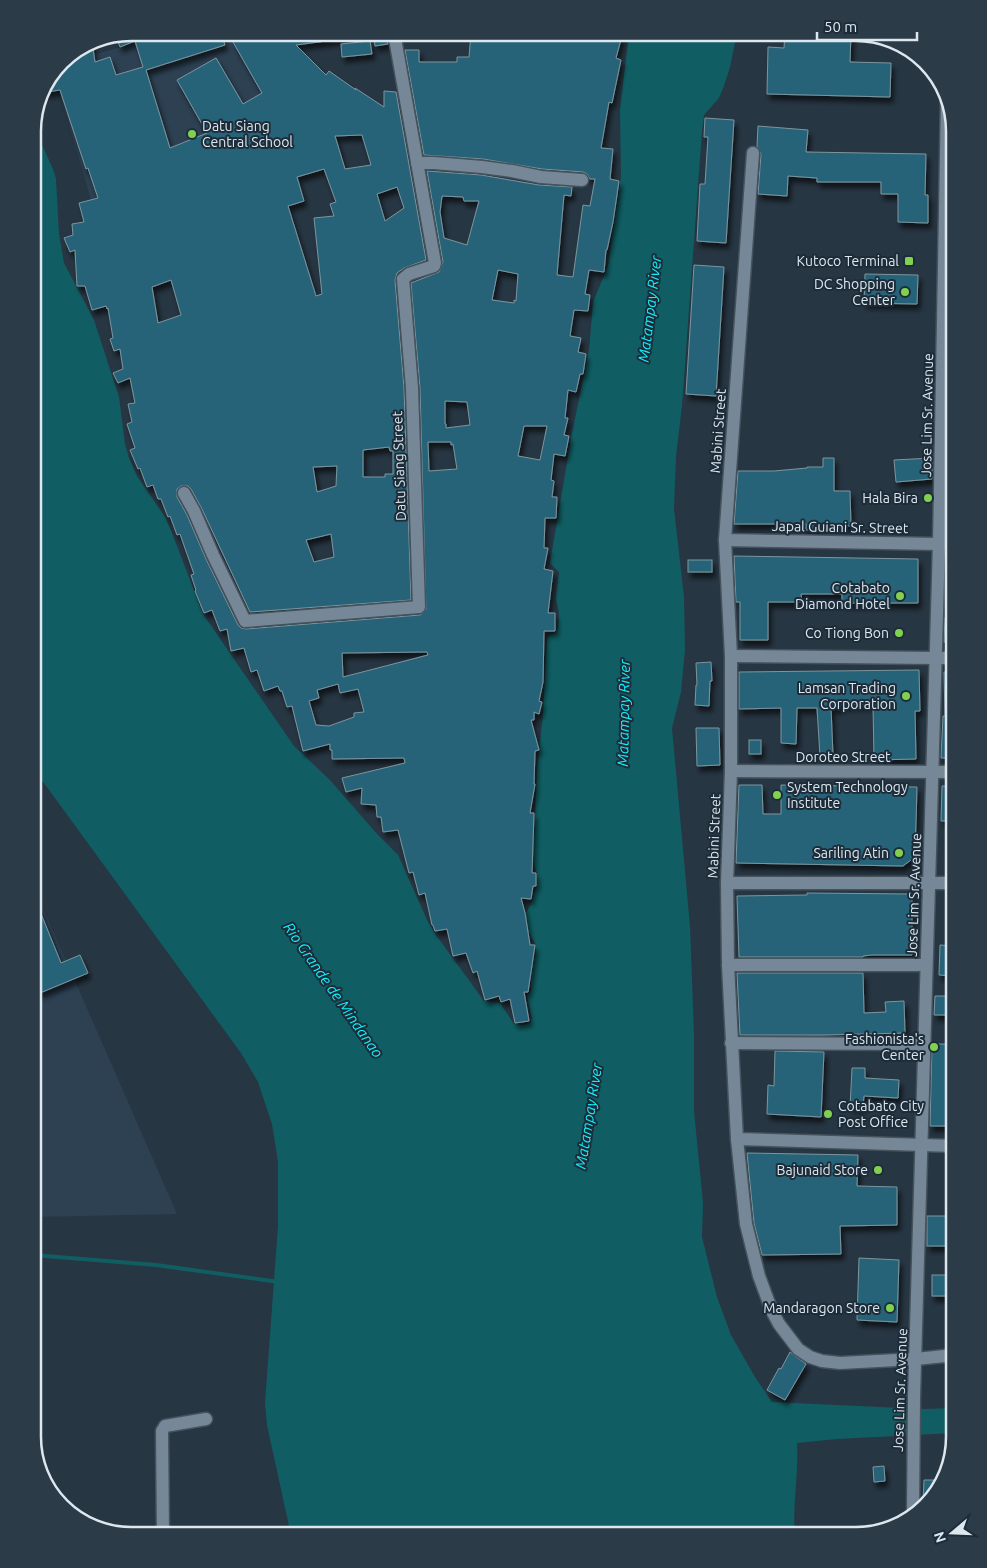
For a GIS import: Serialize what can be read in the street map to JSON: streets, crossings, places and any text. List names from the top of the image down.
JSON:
{
  "streets": {
    "street": [
      "Jose Lim Sr. Avenue",
      "Mabini Street",
      "Datu Siang Street",
      "Japal Guiani Sr. Street",
      "Doroteo Street"
    ]
  },
  "crossings": [
    ["Jose Lim Sr. Avenue", "Mabini Street"],
    ["Jose Lim Sr. Avenue", "Japal Guiani Sr. Street"],
    ["Jose Lim Sr. Avenue", "Doroteo Street"],
    ["Mabini Street", "Japal Guiani Sr. Street"],
    ["Mabini Street", "Doroteo Street"]
  ],
  "water": ["Matampay River", "Rio Grande de Mindanao"],
  "places": {
    "other": [
      "Datu Siang Central School",
      "DC Shopping Center",
      "Hala Bira",
      "Cotabato Diamond Hotel",
      "Co Tiong Bon",
      "Lamsan Trading Corporation",
      "System Technology Institute",
      "Sariling Atin",
      "Fashionista's Center",
      "Cotabato City Post Office",
      "Bajunaid Store",
      "Mandaragon Store"
    ],
    "transit": ["Kutoco Terminal"]
  },
  "scale_bar": "50 m",
  "north": "left"
}
